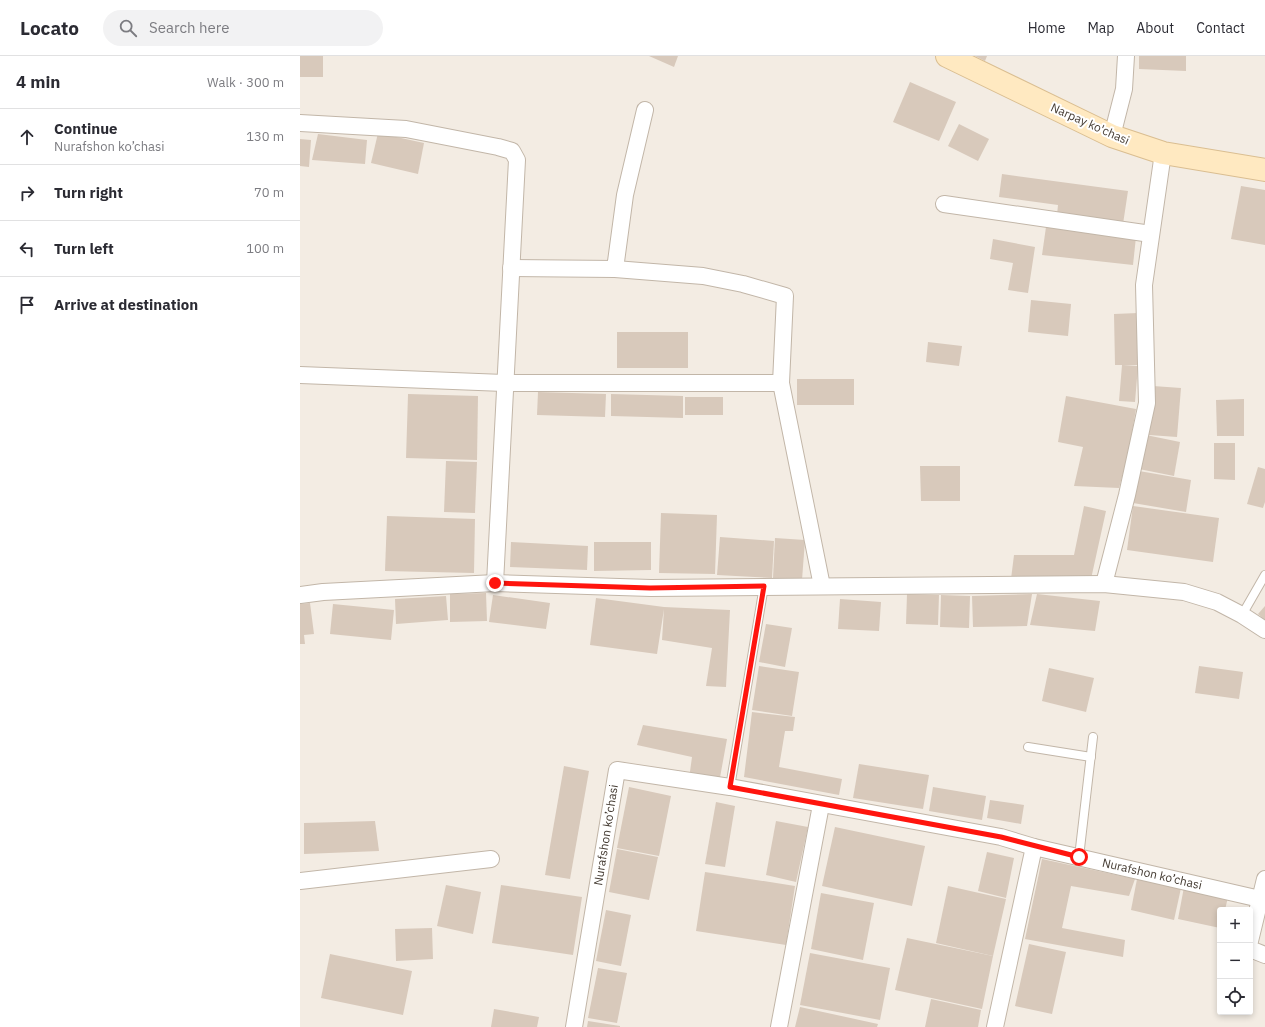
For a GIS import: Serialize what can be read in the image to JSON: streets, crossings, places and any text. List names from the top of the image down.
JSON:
{
  "streets": {
    "main road": ["Narpay ko'chasi"],
    "street": ["Nurafshon ko’chasi"]
  },
  "page": {
    "header": "Locato",
    "search": "Search here",
    "nav": [
      "Home",
      "Map",
      "About",
      "Contact"
    ],
    "heading": ["4 min", "Walk · 300 m"],
    "list": [
      ["Continue", "Nurafshon ko’chasi", "130 m"],
      ["Turn right", "70 m"],
      ["Turn left", "100 m"],
      "Arrive at destination"
    ],
    "map_buttons": ["+", "−"]
  }
}
